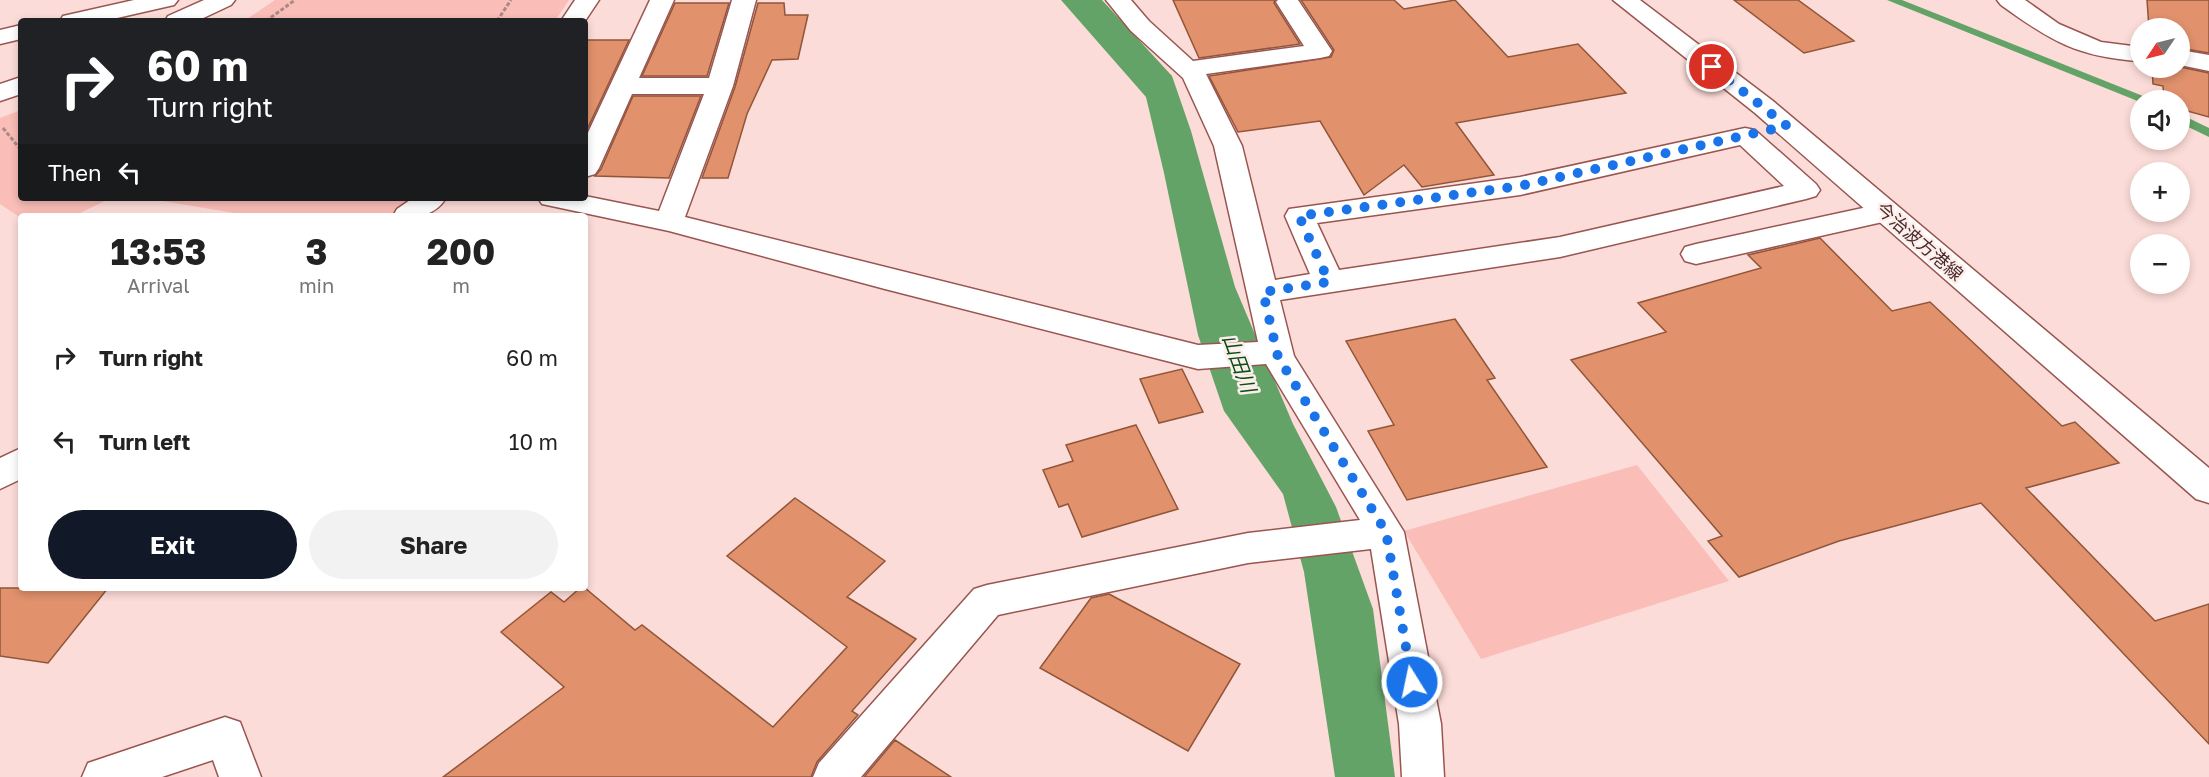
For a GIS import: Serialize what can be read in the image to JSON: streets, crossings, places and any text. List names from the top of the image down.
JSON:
{
  "streets": {
    "main road": ["今治波方港線"]
  },
  "water": ["山田川"],
  "north": "bottom left",
  "page": {
    "map_buttons": ["+", "−"],
    "turn": ["60 m", "Turn right"],
    "then": "Then",
    "eta": [
      "13:53",
      "Arrival",
      "3",
      "min",
      "200",
      "m"
    ],
    "list": [
      {
        "name": "Turn right",
        "value": "60 m"
      },
      {
        "name": "Turn left",
        "value": "10 m"
      }
    ],
    "buttons": ["Exit", "Share"]
  }
}
